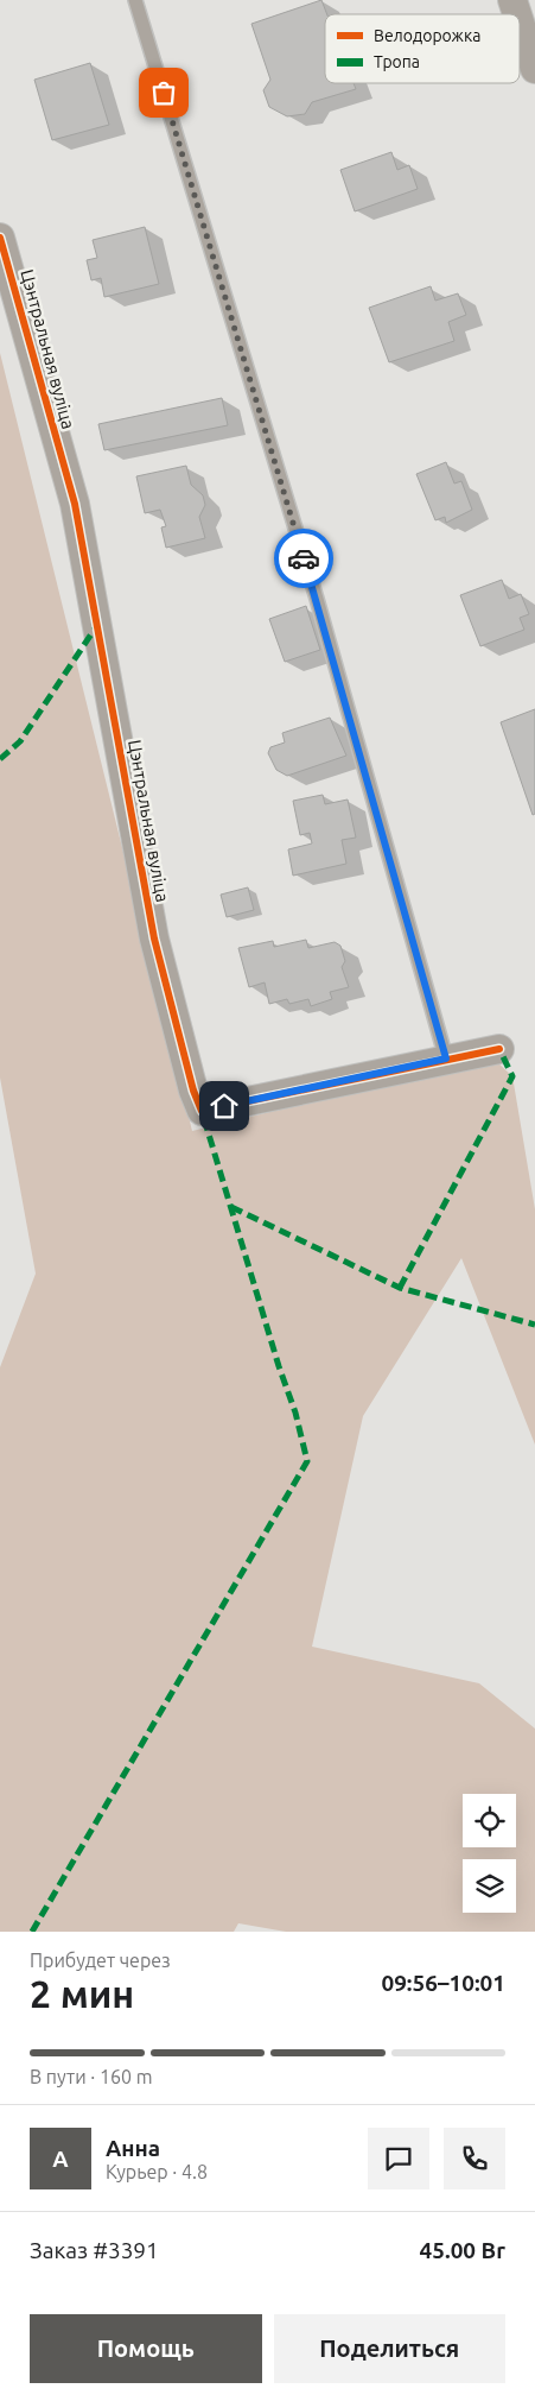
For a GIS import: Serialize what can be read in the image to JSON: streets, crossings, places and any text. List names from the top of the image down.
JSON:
{
  "streets": {
    "street": ["Цэнтральная вуліца"]
  },
  "legend": ["Велодорожка", "Тропа"],
  "page": {
    "heading": ["2 мин", "Прибудет через", "09:56–10:01"],
    "panel": [
      "Анна",
      "Курьер · 4.8",
      "Заказ #3391",
      "45.00 Br"
    ],
    "bar": "В пути · 160 m",
    "round": "А",
    "buttons": ["Помощь", "Поделиться"]
  }
}
